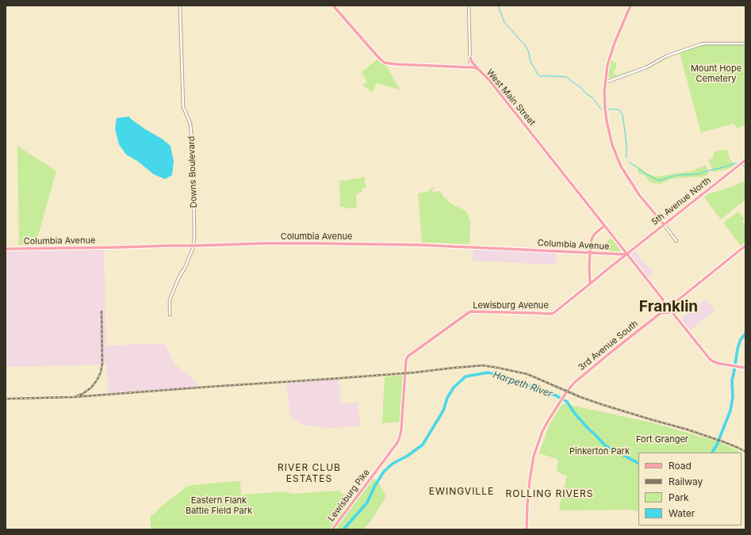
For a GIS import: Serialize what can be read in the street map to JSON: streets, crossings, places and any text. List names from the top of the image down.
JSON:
{
  "streets": {
    "main road": [
      "West Main Street",
      "5th Avenue North",
      "Columbia Avenue",
      "Lewisburg Avenue",
      "3rd Avenue South",
      "Lewisburg Pike"
    ],
    "street": ["Downs Boulevard"]
  },
  "crossings": [
    ["West Main Street", "5th Avenue North"],
    ["West Main Street", "Columbia Avenue"],
    ["Downs Boulevard", "Columbia Avenue"],
    ["5th Avenue North", "Columbia Avenue"],
    ["5th Avenue North", "Lewisburg Avenue"],
    ["Lewisburg Avenue", "Lewisburg Pike"]
  ],
  "districts": [
    "Franklin",
    "RIVER CLUB ESTATES",
    "EWINGVILLE",
    "ROLLING RIVERS"
  ],
  "water": ["Harpeth River"],
  "parks": [
    "Mount Hope Cemetery",
    "Fort Granger",
    "Pinkerton Park",
    "Eastern Flank Battle Field Park"
  ],
  "legend": [
    "Road",
    "Railway",
    "Park",
    "Water"
  ]
}
